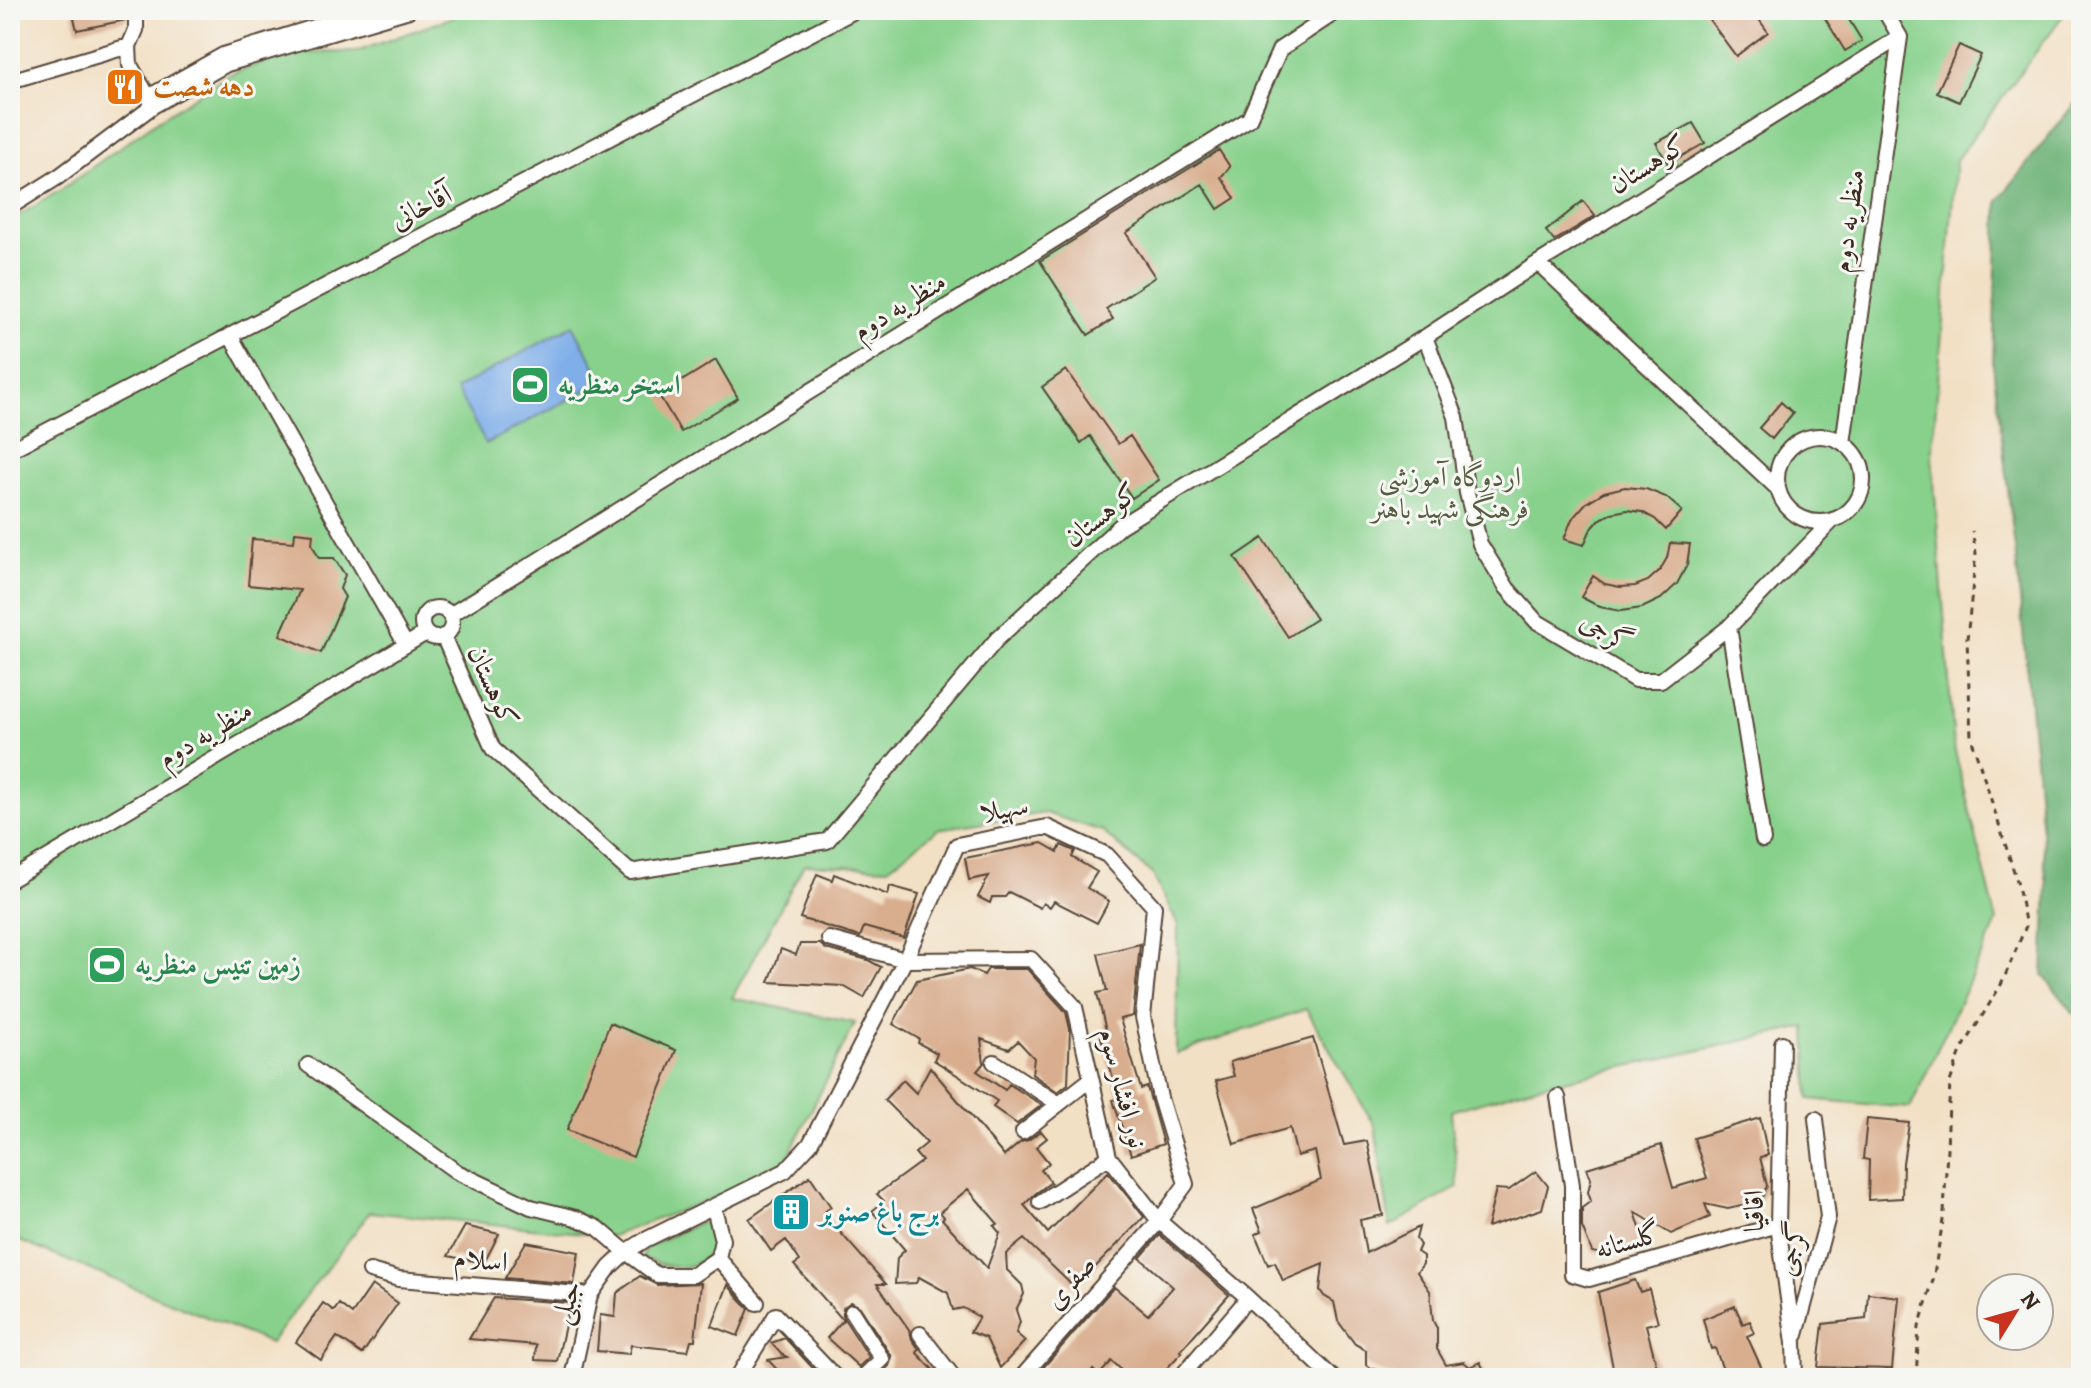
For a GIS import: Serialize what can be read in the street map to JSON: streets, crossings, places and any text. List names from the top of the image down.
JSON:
{
  "streets": {
    "street": [
      "کوهستان",
      "آقاخانی",
      "منظریه دوم",
      "گرجی",
      "سهیلا",
      "نور افشار سوم",
      "اقاقیا",
      "گلستانه",
      "اسلام",
      "صفری",
      "جبلی"
    ]
  },
  "crossings": [
    ["کوهستان", "منظریه دوم"],
    ["کوهستان", "گرجی"],
    ["منظریه دوم", "گرجی"],
    ["گرجی", "اقاقیا"],
    ["سهیلا", "نور افشار سوم"],
    ["سهیلا", "صفری"],
    ["سهیلا", "جبلی"],
    ["نور افشار سوم", "صفری"],
    ["اقاقیا", "گلستانه"],
    ["اسلام", "جبلی"]
  ],
  "parks": ["اردوگاه آموزشی فرهنگی شهید باهنر"],
  "places": {
    "restaurant": ["دهه شصت"],
    "sports": ["استخر منظریه", "زمین تنیس منظریه"],
    "building": ["برج باغ صنوبر"]
  },
  "north": "top right"
}
